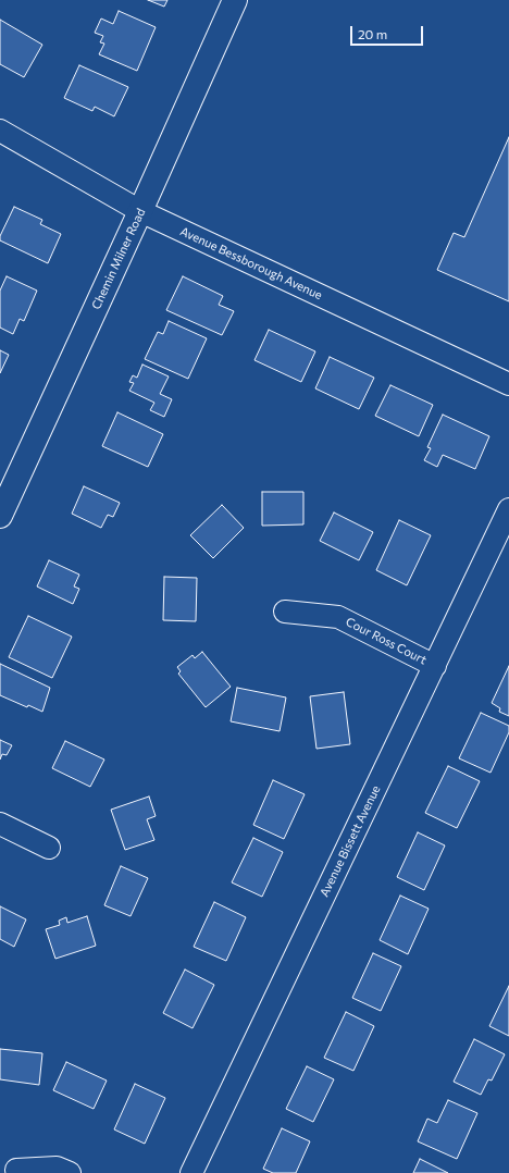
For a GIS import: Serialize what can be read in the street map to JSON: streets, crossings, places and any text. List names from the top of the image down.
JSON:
{
  "streets": {
    "street": [
      "Chemin Milner Road",
      "Avenue Bessborough Avenue",
      "Cour Ross Court",
      "Avenue Bissett Avenue"
    ]
  },
  "crossings": [
    ["Chemin Milner Road", "Avenue Bessborough Avenue"],
    ["Cour Ross Court", "Avenue Bissett Avenue"]
  ],
  "scale_bar": "20 m"
}
